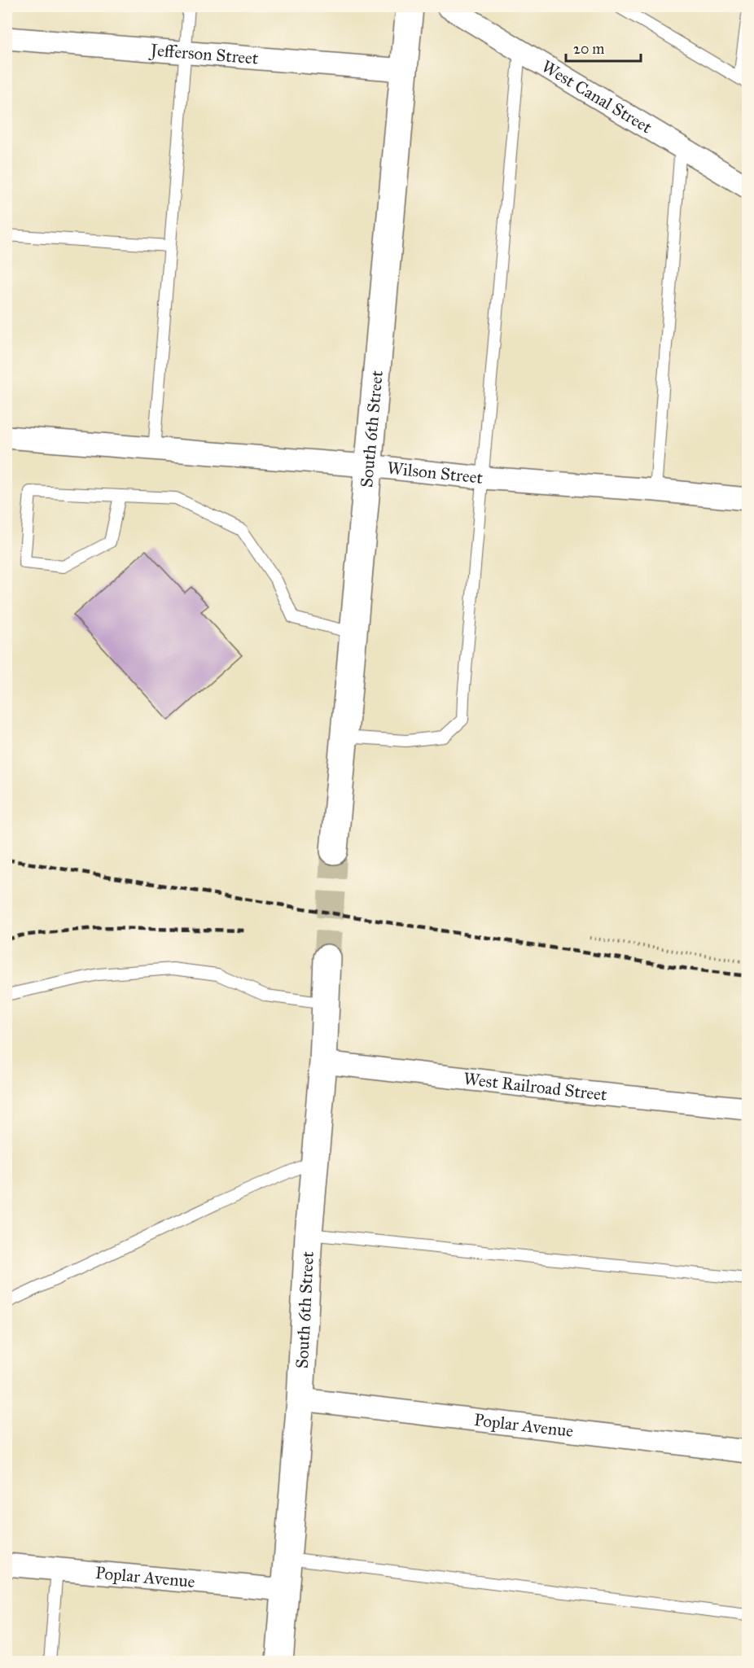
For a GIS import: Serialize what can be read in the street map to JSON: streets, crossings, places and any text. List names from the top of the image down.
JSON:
{
  "streets": {
    "street": [
      "Jefferson Street",
      "West Canal Street",
      "South 6th Street",
      "Wilson Street",
      "West Railroad Street",
      "Poplar Avenue"
    ]
  },
  "crossings": [
    ["Jefferson Street", "South 6th Street"],
    ["South 6th Street", "Wilson Street"],
    ["South 6th Street", "West Railroad Street"],
    ["South 6th Street", "Poplar Avenue"]
  ],
  "scale_bar": "20 m"
}
